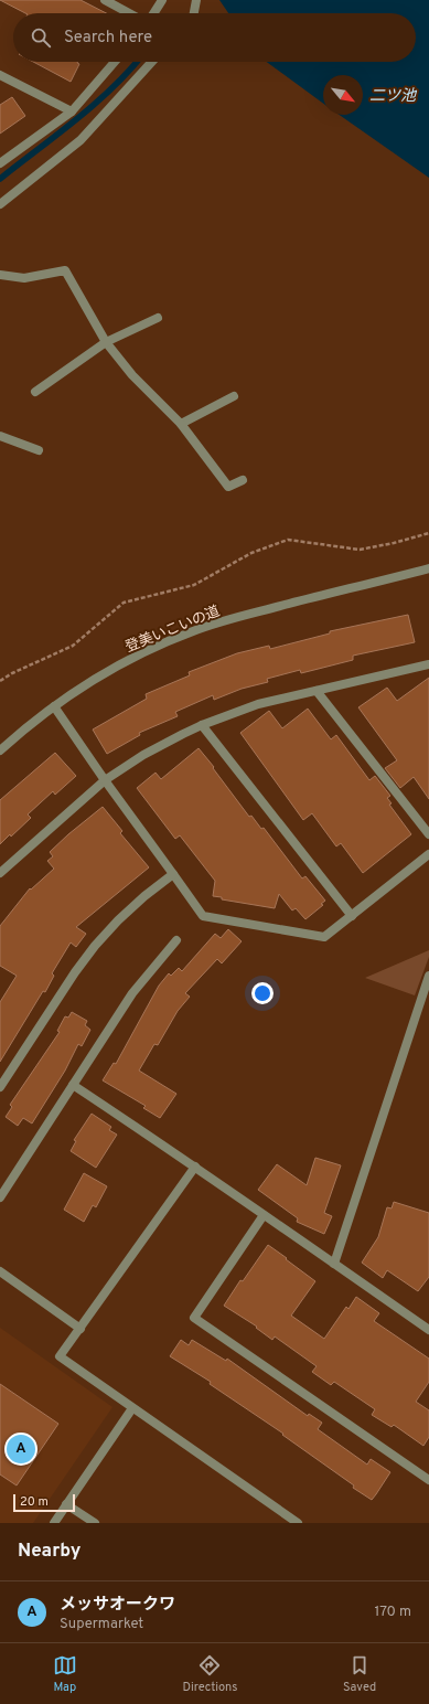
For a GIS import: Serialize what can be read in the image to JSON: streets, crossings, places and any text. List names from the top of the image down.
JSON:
{
  "streets": {
    "street": ["登美いこいの道"]
  },
  "water": ["二ツ池"],
  "scale_bar": "20 m",
  "north": "bottom right",
  "page": {
    "search": "Search here",
    "pins": "A",
    "scale": "20 m",
    "heading": "Nearby",
    "list": [
      {
        "mark": "A",
        "name": "メッサオークワ",
        "note": "Supermarket",
        "value": "170 m"
      }
    ],
    "nav": ["Map", "Directions", "Saved"]
  }
}
